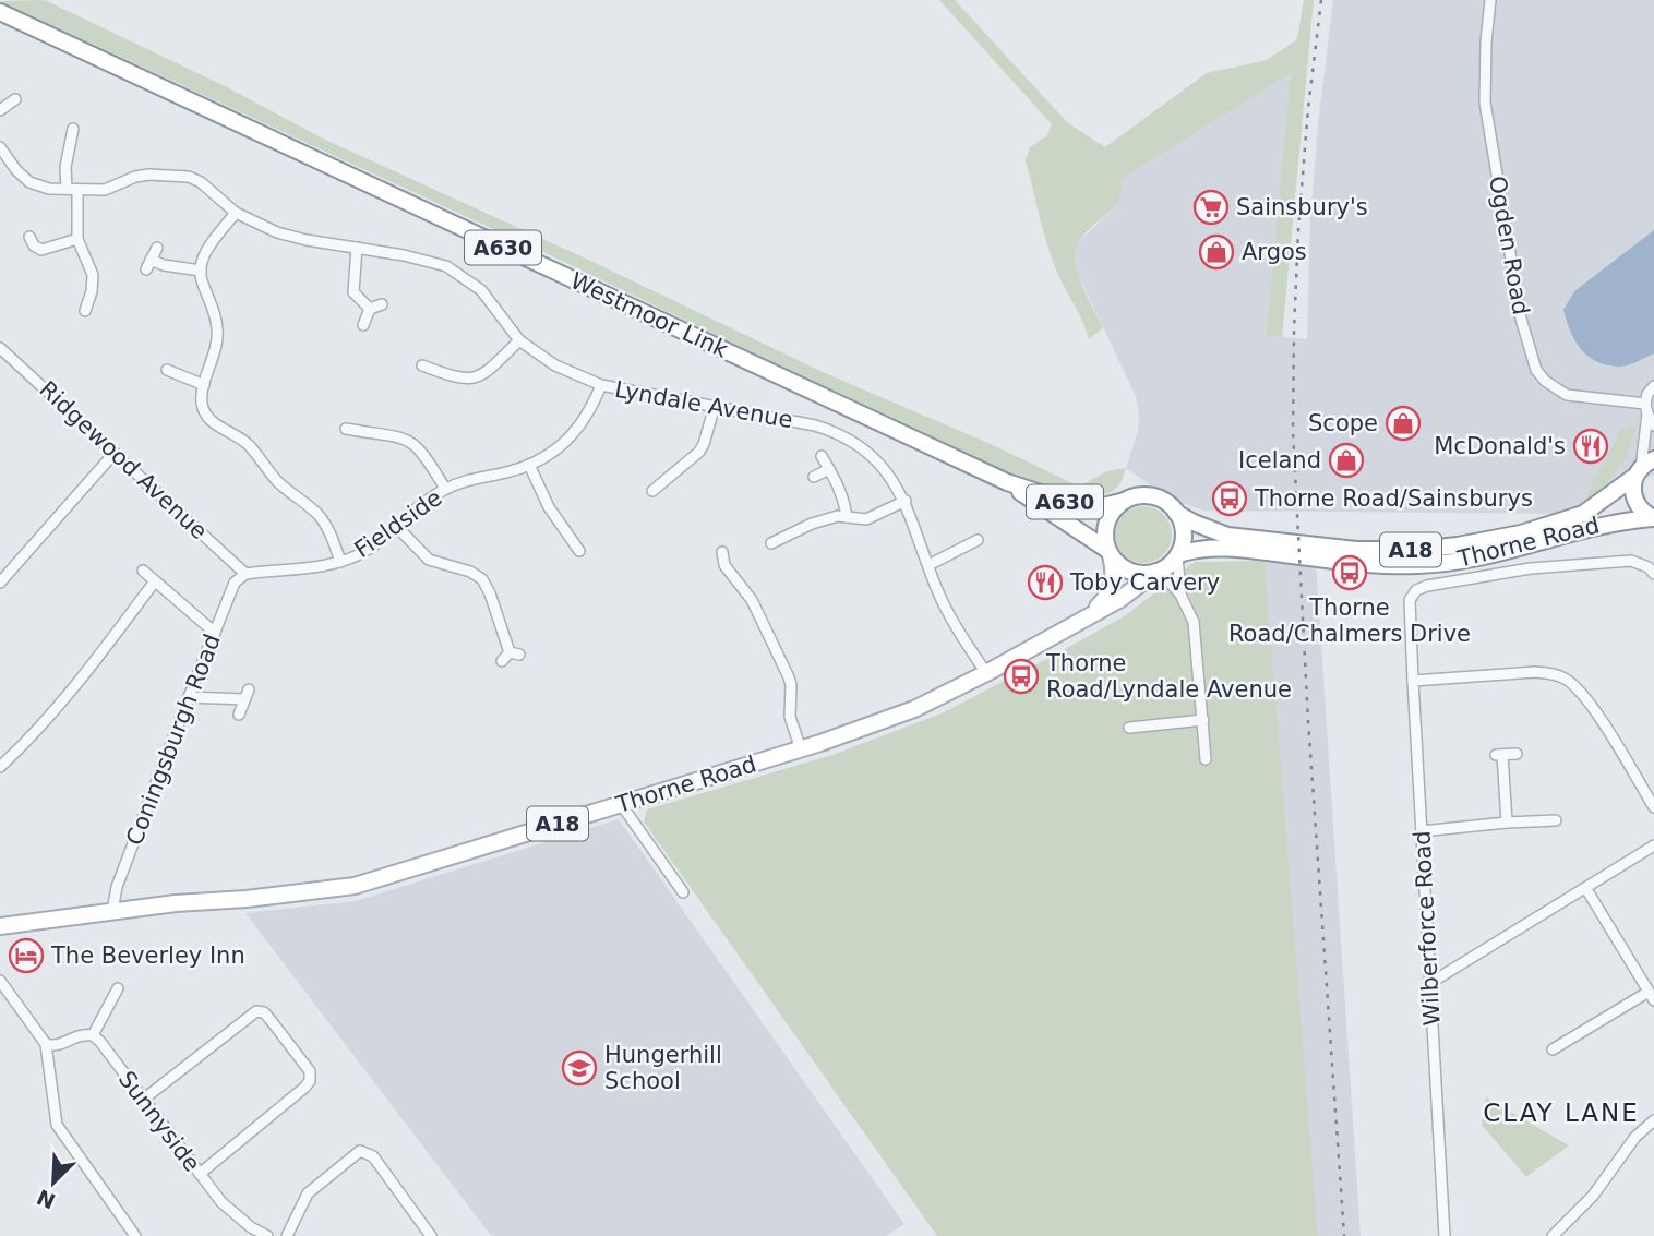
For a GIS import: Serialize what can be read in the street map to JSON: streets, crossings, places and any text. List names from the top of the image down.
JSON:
{
  "streets": {
    "main road": [
      "A630",
      "Westmoor Link",
      "Thorne Road",
      "A18"
    ],
    "street": [
      "Ogden Road",
      "Lyndale Avenue",
      "Ridgewood Avenue",
      "Fieldside",
      "Coningsburgh Road",
      "Wilberforce Road",
      "Sunnyside"
    ]
  },
  "crossings": [
    ["Westmoor Link", "Thorne Road"],
    ["Westmoor Link", "A18"],
    ["Lyndale Avenue", "Fieldside"],
    ["Lyndale Avenue", "Thorne Road"],
    ["Ridgewood Avenue", "Fieldside"],
    ["Ridgewood Avenue", "Coningsburgh Road"],
    ["Fieldside", "Coningsburgh Road"],
    ["Thorne Road", "A18"],
    ["Thorne Road", "Coningsburgh Road"]
  ],
  "districts": ["CLAY LANE"],
  "places": {
    "supermarket": ["Sainsbury's"],
    "shop": ["Argos", "Scope", "Iceland"],
    "restaurant": ["McDonald's", "Toby Carvery"],
    "bus stop": ["Thorne Road/Sainsburys", "Thorne Road/Chalmers Drive", "Thorne Road/Lyndale Avenue"],
    "hotel": ["The Beverley Inn"],
    "school or university": ["Hungerhill School"]
  },
  "north": "bottom left"
}
